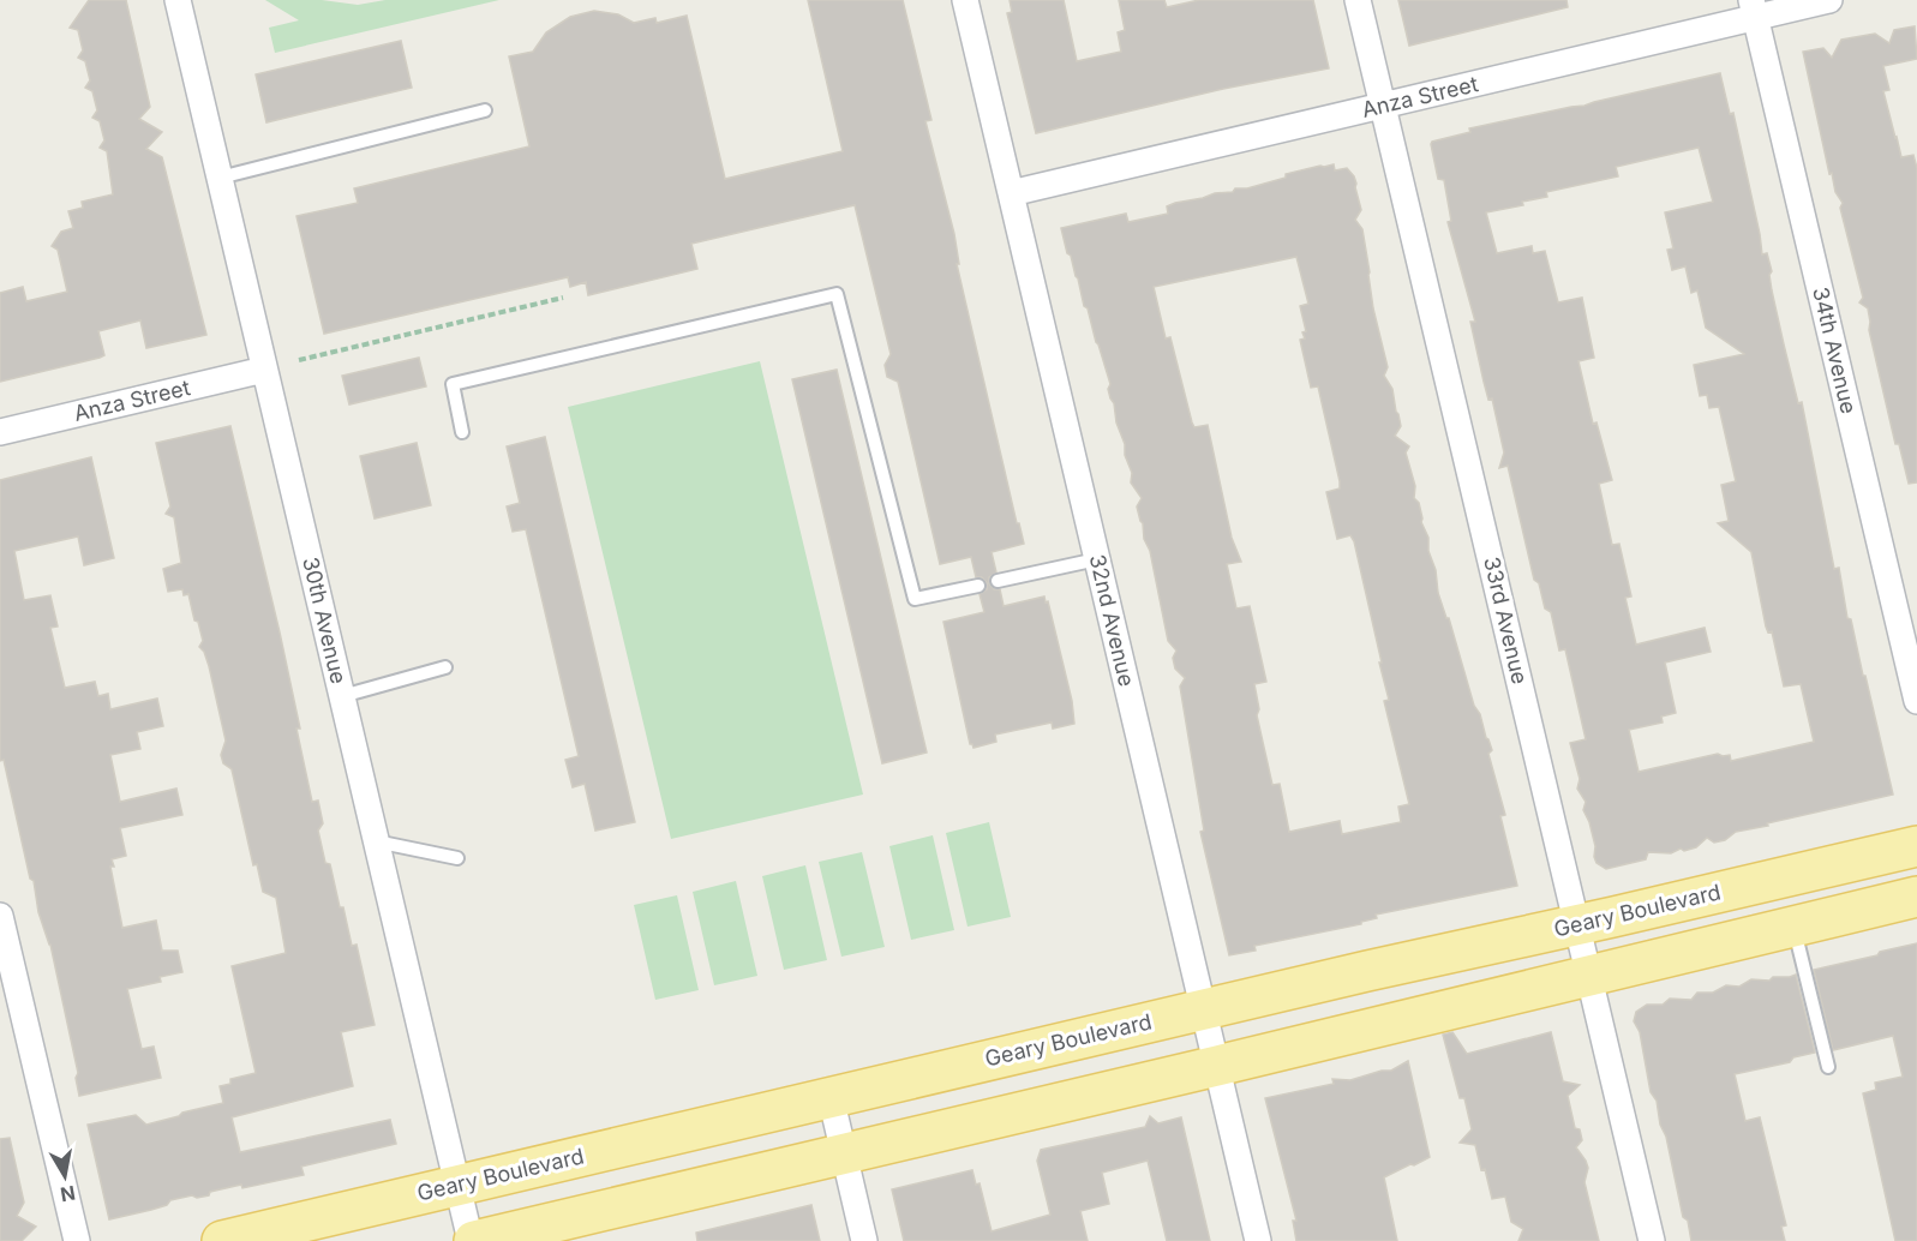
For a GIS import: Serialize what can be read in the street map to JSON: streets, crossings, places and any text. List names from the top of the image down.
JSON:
{
  "streets": {
    "main road": ["Geary Boulevard"],
    "street": [
      "Anza Street",
      "34th Avenue",
      "30th Avenue",
      "32nd Avenue",
      "33rd Avenue"
    ]
  },
  "crossings": [
    ["Anza Street", "34th Avenue"],
    ["Anza Street", "30th Avenue"],
    ["Anza Street", "32nd Avenue"],
    ["Anza Street", "33rd Avenue"],
    ["30th Avenue", "Geary Boulevard"],
    ["32nd Avenue", "Geary Boulevard"],
    ["33rd Avenue", "Geary Boulevard"]
  ],
  "north": "bottom"
}
